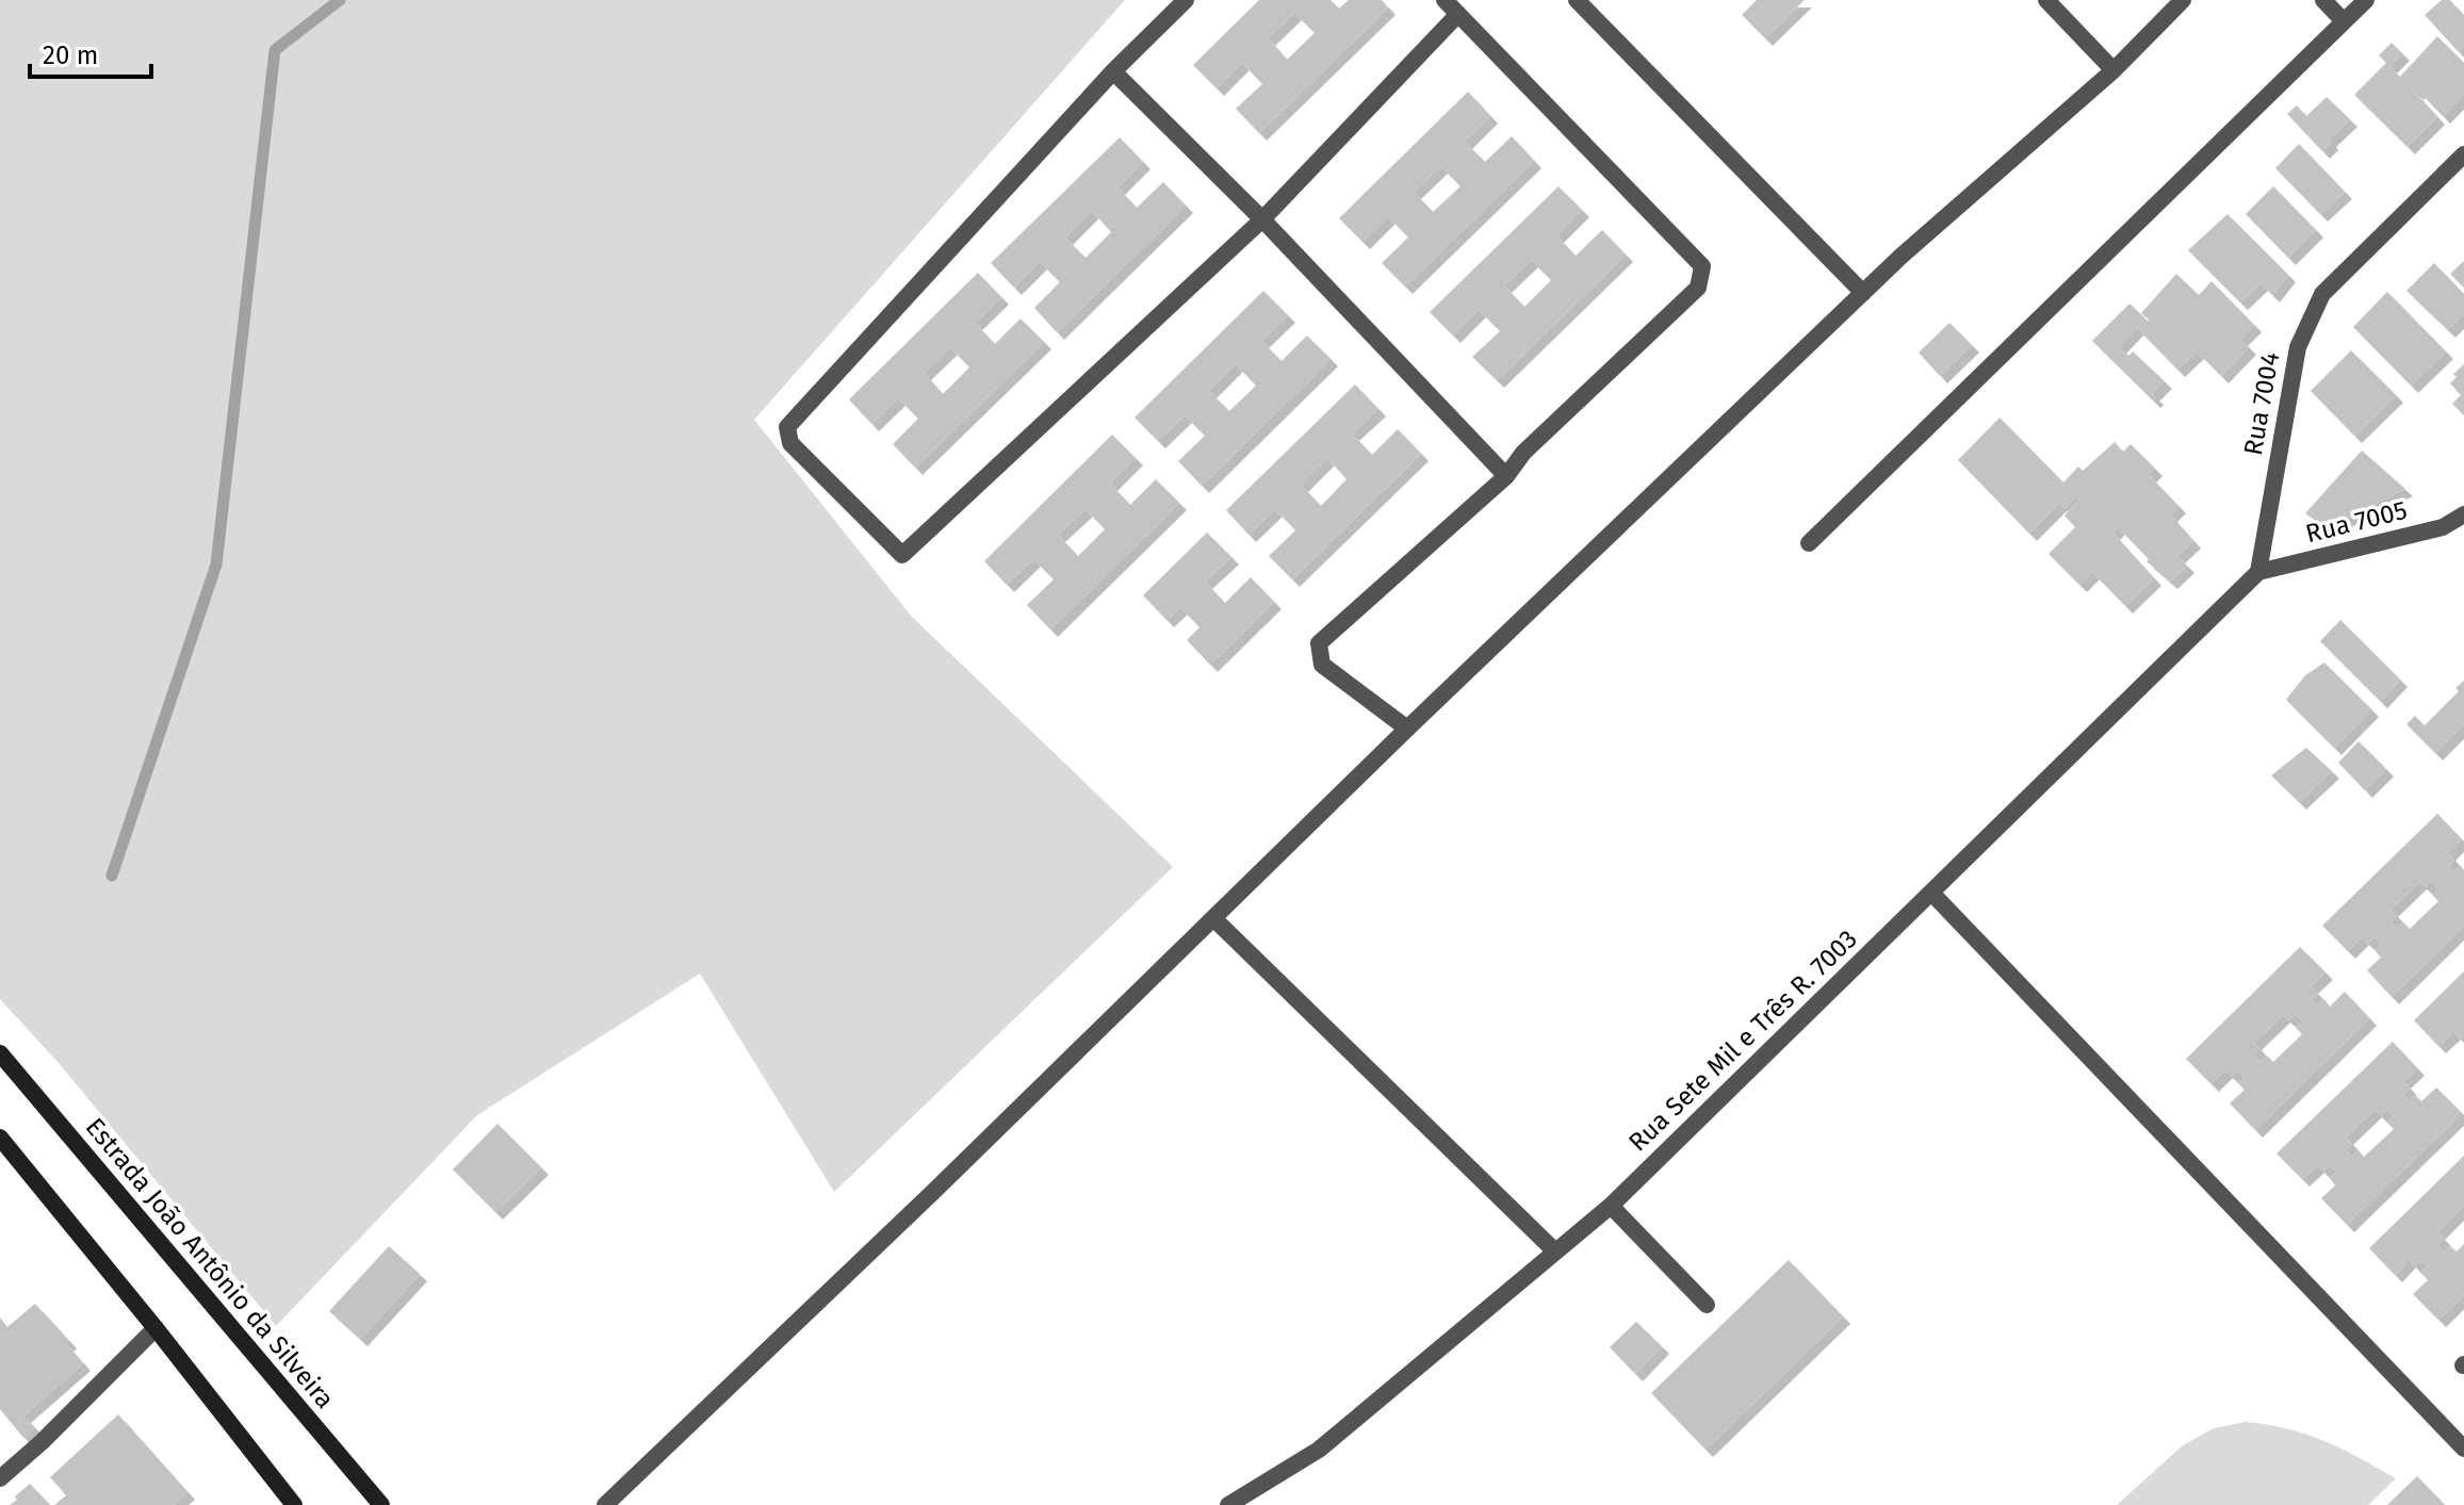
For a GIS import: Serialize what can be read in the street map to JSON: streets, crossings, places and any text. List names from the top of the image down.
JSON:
{
  "streets": {
    "main road": ["Estrada João Antônio da Silveira"],
    "street": ["Rua 7004", "Rua 7005", "Rua Sete Mil e Três R. 7003"]
  },
  "crossings": [
    ["Rua 7004", "Rua 7005"],
    ["Rua 7004", "Rua Sete Mil e Três R. 7003"],
    ["Rua 7005", "Rua Sete Mil e Três R. 7003"]
  ],
  "scale_bar": "20 m"
}
